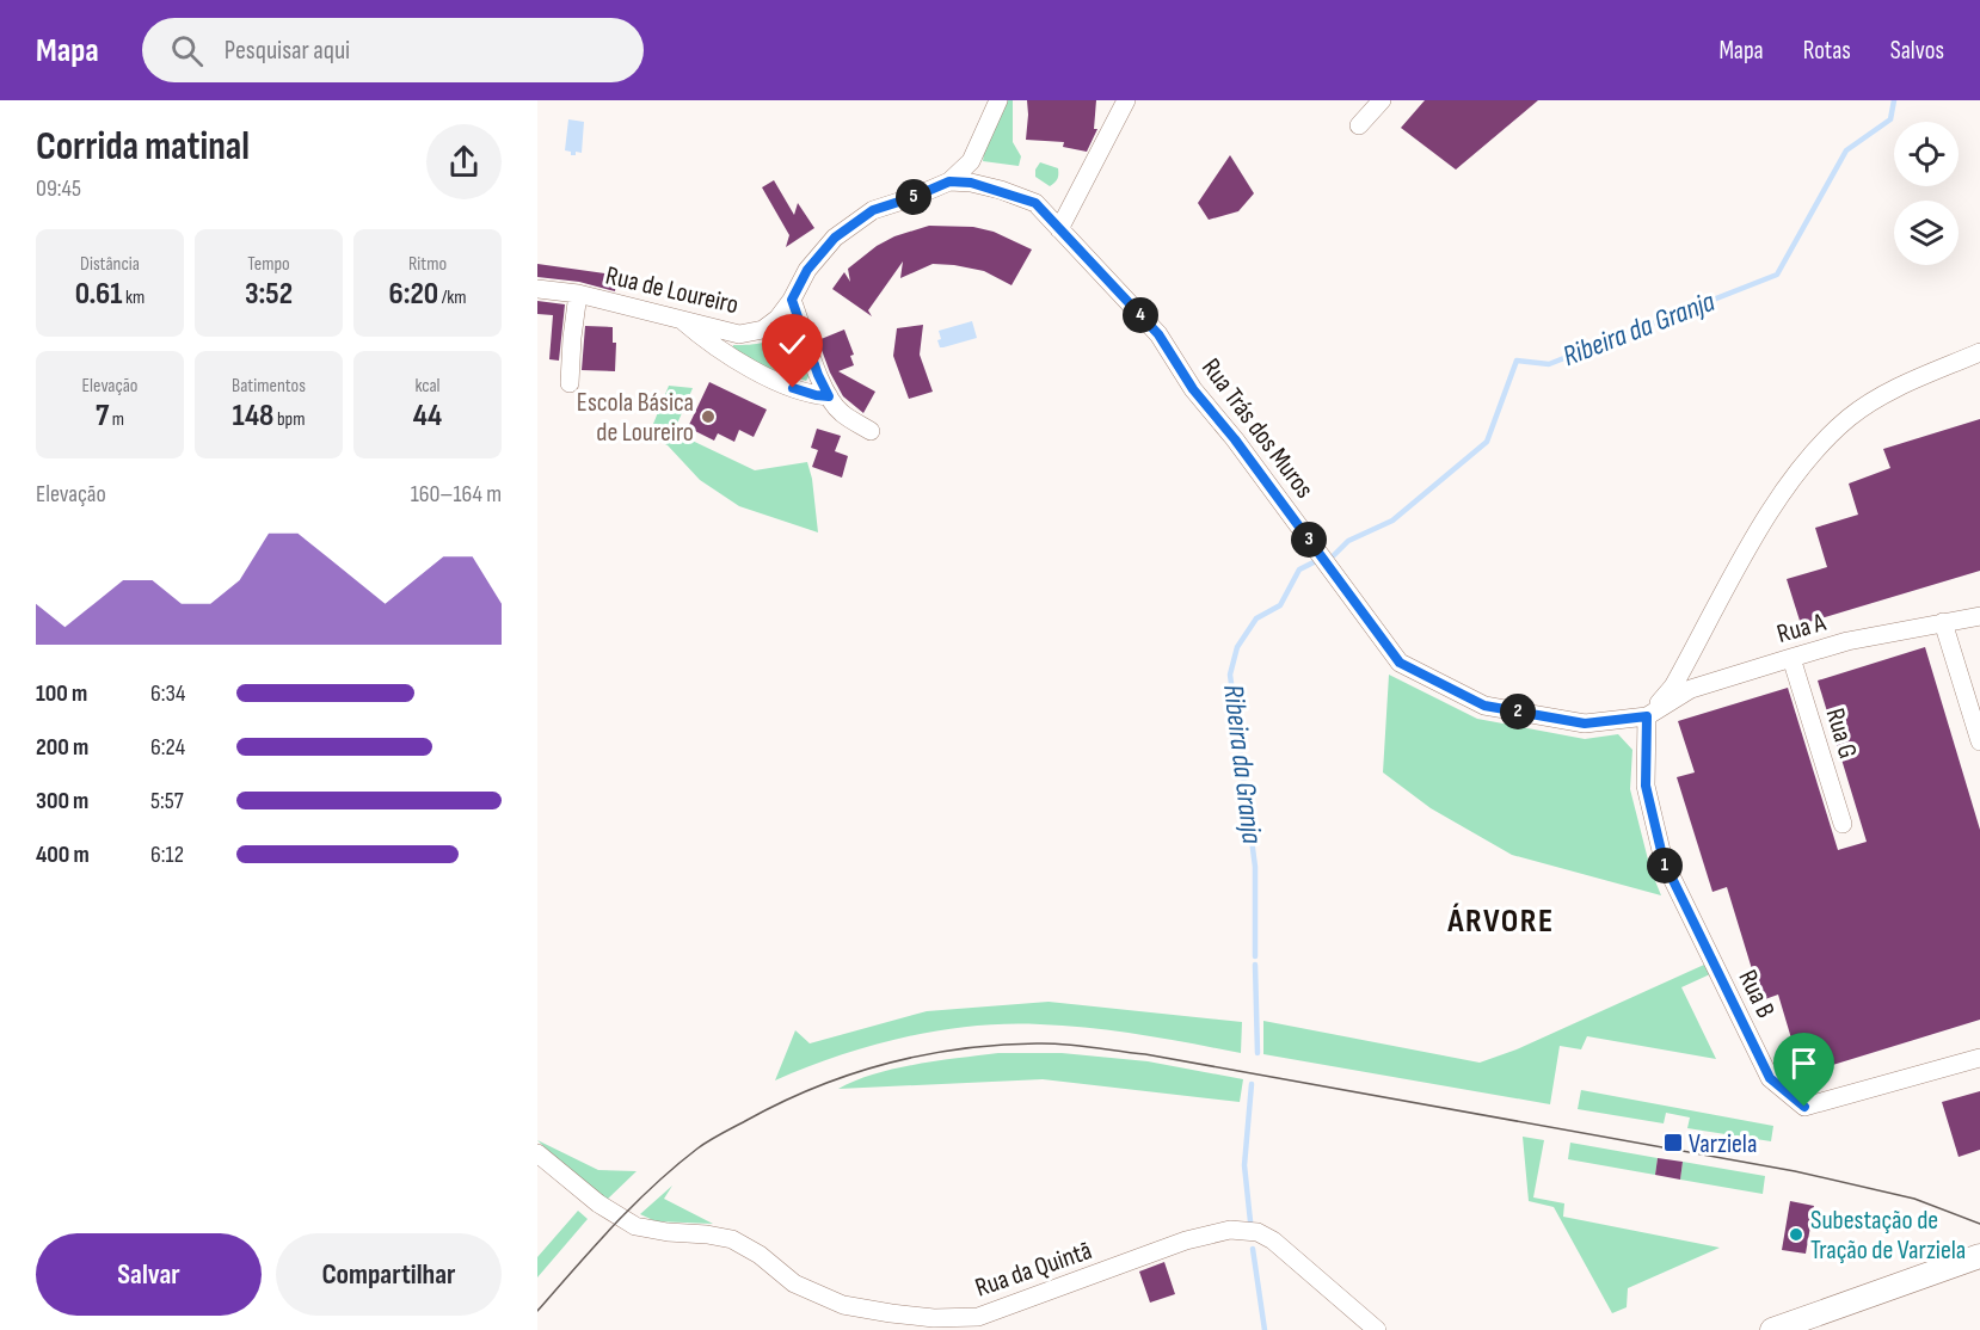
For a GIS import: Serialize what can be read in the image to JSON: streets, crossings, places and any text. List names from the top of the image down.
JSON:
{
  "streets": {
    "street": [
      "Rua de Loureiro",
      "Rua Trás dos Muros",
      "Rua A",
      "Rua G",
      "Rua B",
      "Rua da Quintã"
    ]
  },
  "crossings": [
    ["Rua de Loureiro", "Rua Trás dos Muros"],
    ["Rua Trás dos Muros", "Rua A"],
    ["Rua Trás dos Muros", "Rua B"],
    ["Rua A", "Rua G"],
    ["Rua A", "Rua B"]
  ],
  "districts": ["ÁRVORE"],
  "water": ["Ribeira da Granja"],
  "places": {
    "other": ["Escola Básica de Loureiro", "Subestação de Tração de Varziela"],
    "transit": ["Varziela"]
  },
  "page": {
    "header": "Mapa",
    "search": "Pesquisar aqui",
    "nav": ["Mapa", "Rotas", "Salvos"],
    "heading": ["Corrida matinal", "09:45"],
    "pins": [
      "5",
      "4",
      "3",
      "2",
      "1"
    ],
    "stats": [
      ["Distância", "0.61 km"],
      ["Tempo", "3:52"],
      ["Ritmo", "6:20 /km"],
      ["Elevação", "7 m"],
      ["Batimentos", "148 bpm"],
      ["kcal", "44"]
    ],
    "chart": ["Elevação", "160–164 m"],
    "list": [
      {
        "name": "100 m",
        "note": "6:34"
      },
      {
        "name": "200 m",
        "note": "6:24"
      },
      {
        "name": "300 m",
        "note": "5:57"
      },
      {
        "name": "400 m",
        "note": "6:12"
      }
    ],
    "buttons": ["Salvar", "Compartilhar"]
  }
}
